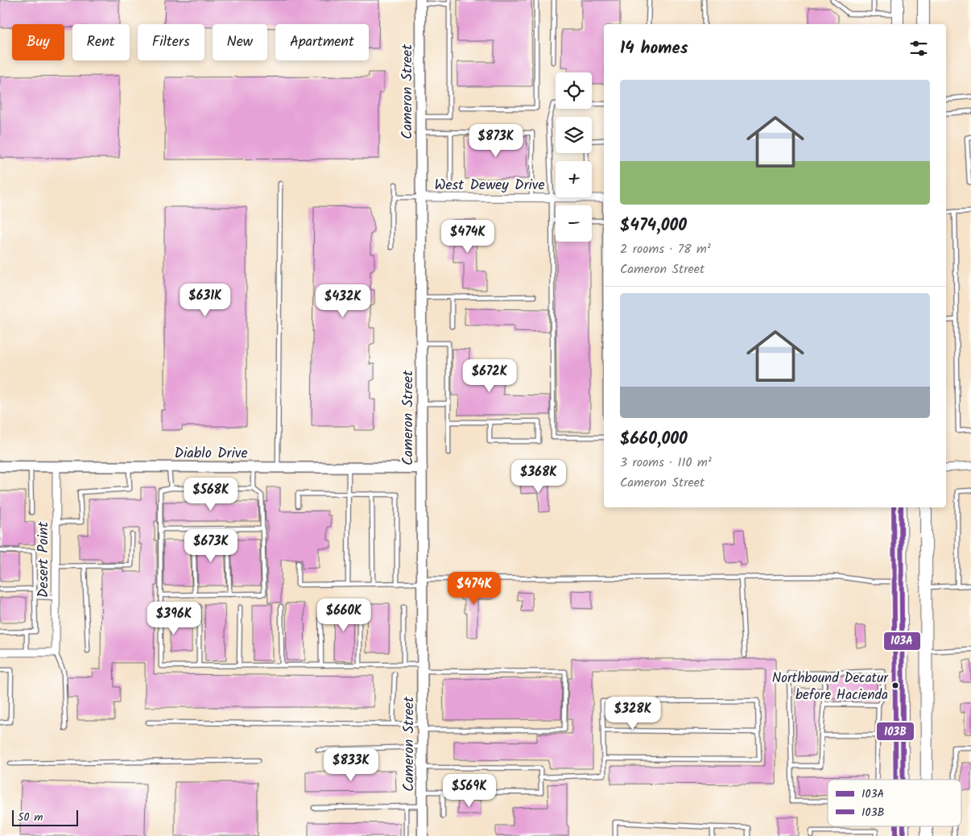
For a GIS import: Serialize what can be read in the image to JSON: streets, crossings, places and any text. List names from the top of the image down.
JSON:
{
  "streets": {
    "street": [
      "Cameron Street",
      "West Dewey Drive",
      "Diablo Drive",
      "Desert Point"
    ]
  },
  "crossings": [
    ["Cameron Street", "West Dewey Drive"],
    ["Cameron Street", "Diablo Drive"],
    ["Diablo Drive", "Desert Point"]
  ],
  "places": ["Northbound Decatur before Hacienda"],
  "lines": ["transit line 103A", "transit line 103B"],
  "legend": ["103A", "103B"],
  "scale_bar": "50 m",
  "page": {
    "chip": [
      "Buy",
      "Rent",
      "Filters",
      "New",
      "Apartment"
    ],
    "heading": "14 homes",
    "map_buttons": ["+", "−"],
    "list": [
      {
        "name": "$474,000",
        "note": "2 rooms · 78 m² · Cameron Street"
      },
      {
        "name": "$660,000",
        "note": "3 rooms · 110 m² · Cameron Street"
      }
    ],
    "price": [
      "$873K",
      "$474K",
      "$631K",
      "$432K",
      "$672K",
      "$368K",
      "$568K",
      "$673K",
      "$474K",
      "$660K",
      "$396K",
      "$328K",
      "$833K",
      "$569K"
    ],
    "scale": "50 m"
  }
}
